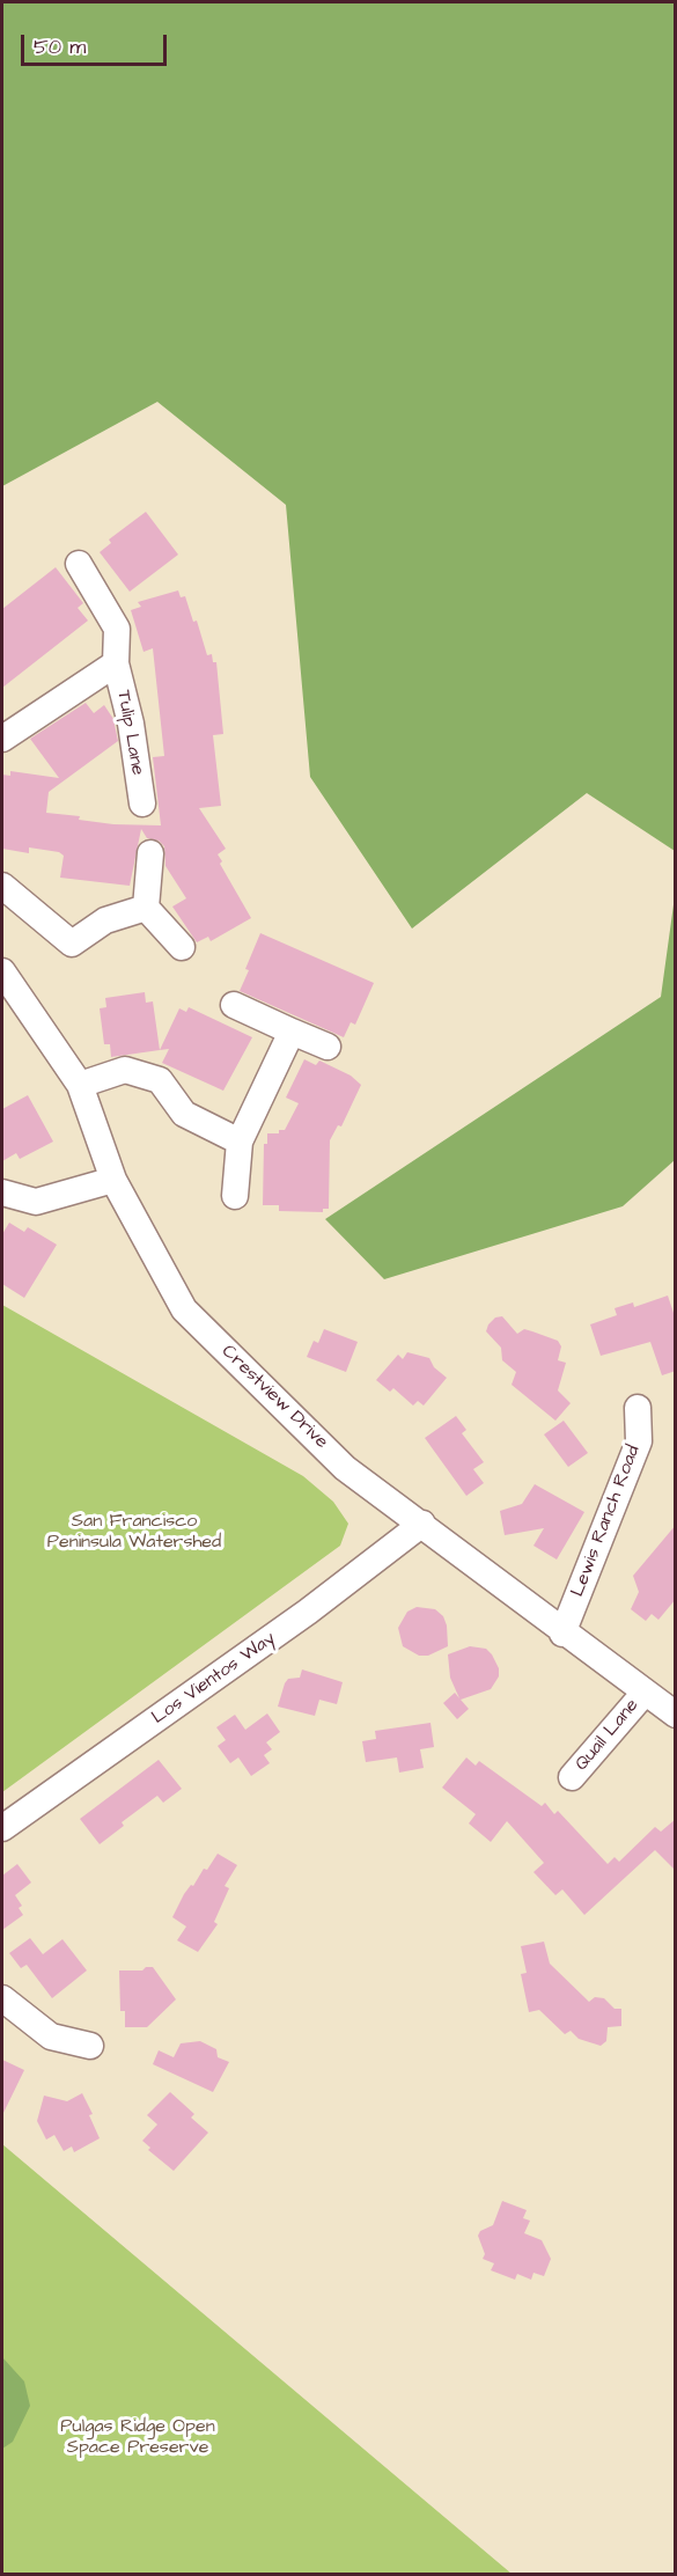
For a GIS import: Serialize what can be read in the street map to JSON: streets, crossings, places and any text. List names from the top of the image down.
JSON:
{
  "streets": {
    "street": [
      "Tulip Lane",
      "Crestview Drive",
      "Lewis Ranch Road",
      "Los Vientos Way",
      "Quail Lane"
    ]
  },
  "crossings": [
    ["Crestview Drive", "Lewis Ranch Road"],
    ["Crestview Drive", "Los Vientos Way"],
    ["Crestview Drive", "Quail Lane"]
  ],
  "parks": ["San Francisco Peninsula Watershed", "Pulgas Ridge Open Space Preserve"],
  "scale_bar": "50 m"
}
